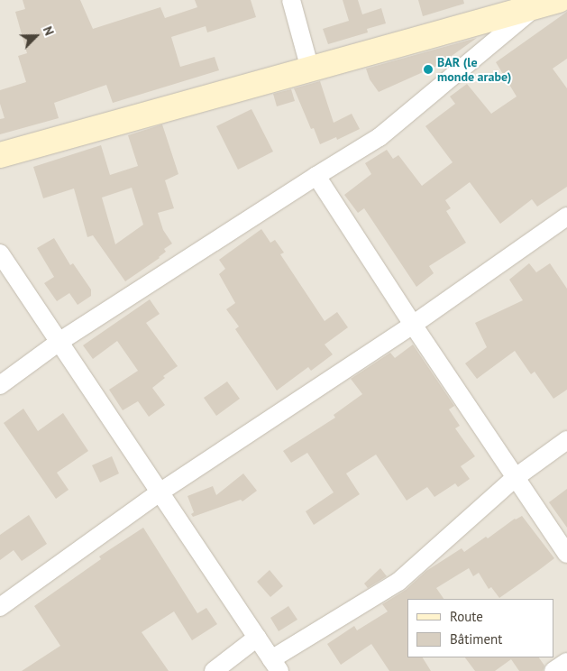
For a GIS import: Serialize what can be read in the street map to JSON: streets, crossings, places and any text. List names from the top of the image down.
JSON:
{
  "places": ["BAR (le monde arabe)"],
  "legend": ["Route", "Bâtiment"],
  "north": "top right"
}
